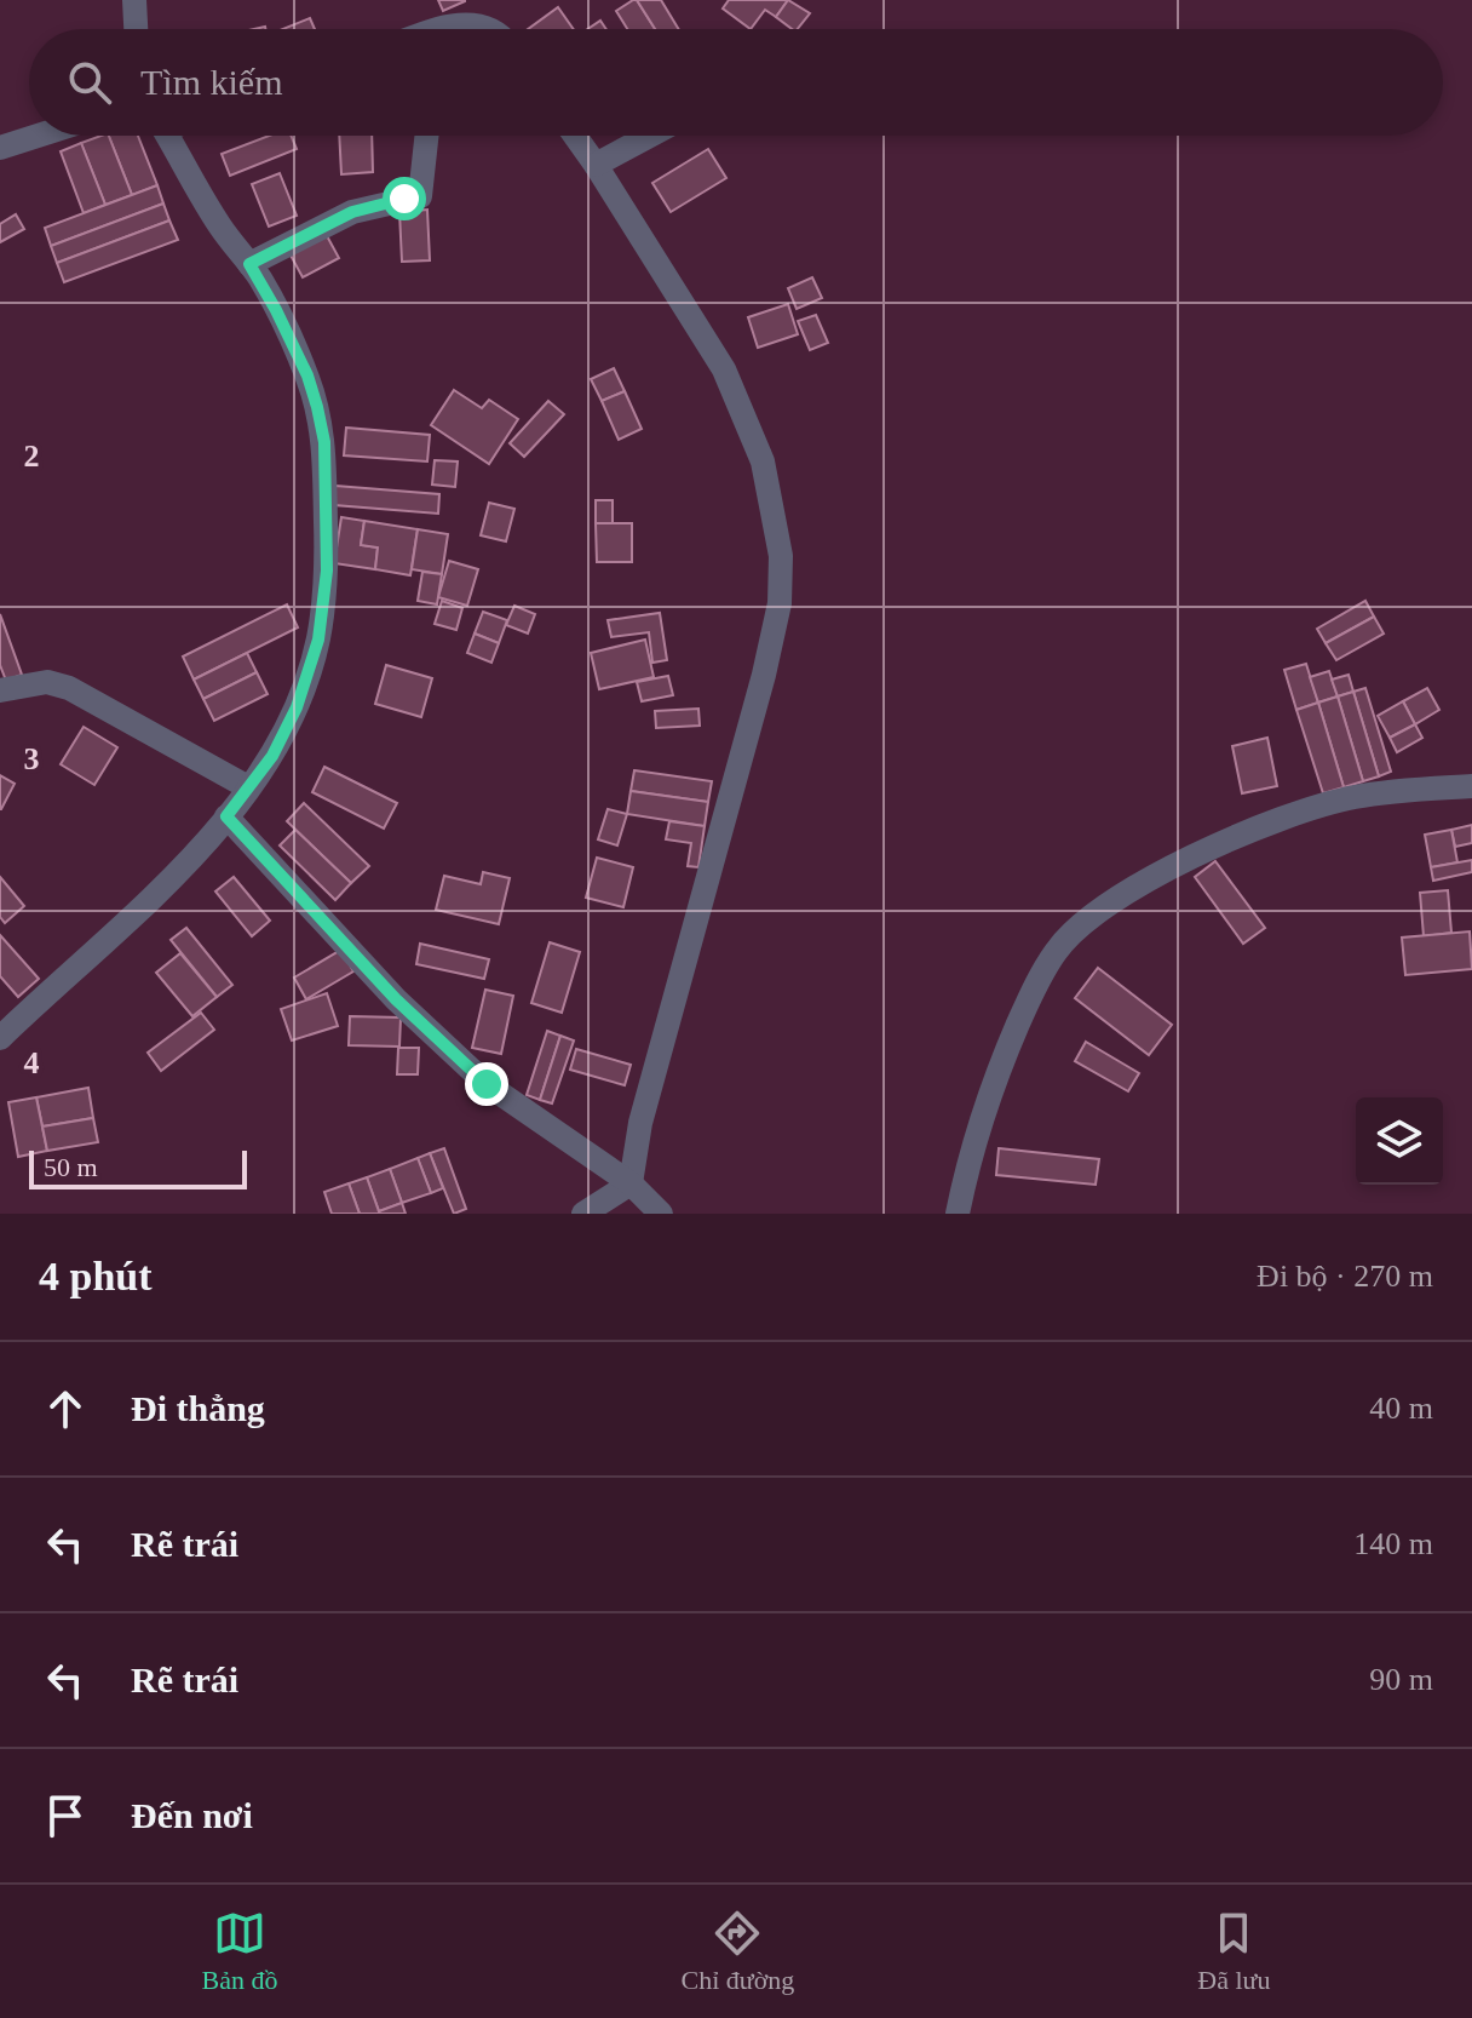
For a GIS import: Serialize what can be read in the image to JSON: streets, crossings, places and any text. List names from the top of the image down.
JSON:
{
  "scale_bar": "50 m",
  "page": {
    "search": "Tìm kiếm",
    "scale": "50 m",
    "heading": ["4 phút", "Đi bộ · 270 m"],
    "list": [
      ["Đi thẳng", "40 m"],
      ["Rẽ trái", "140 m"],
      ["Rẽ trái", "90 m"],
      "Đến nơi"
    ],
    "nav": ["Bản đồ", "Chỉ đường", "Đã lưu"]
  },
  "grid": {
    "rows": ["2", "3", "4"]
  }
}
